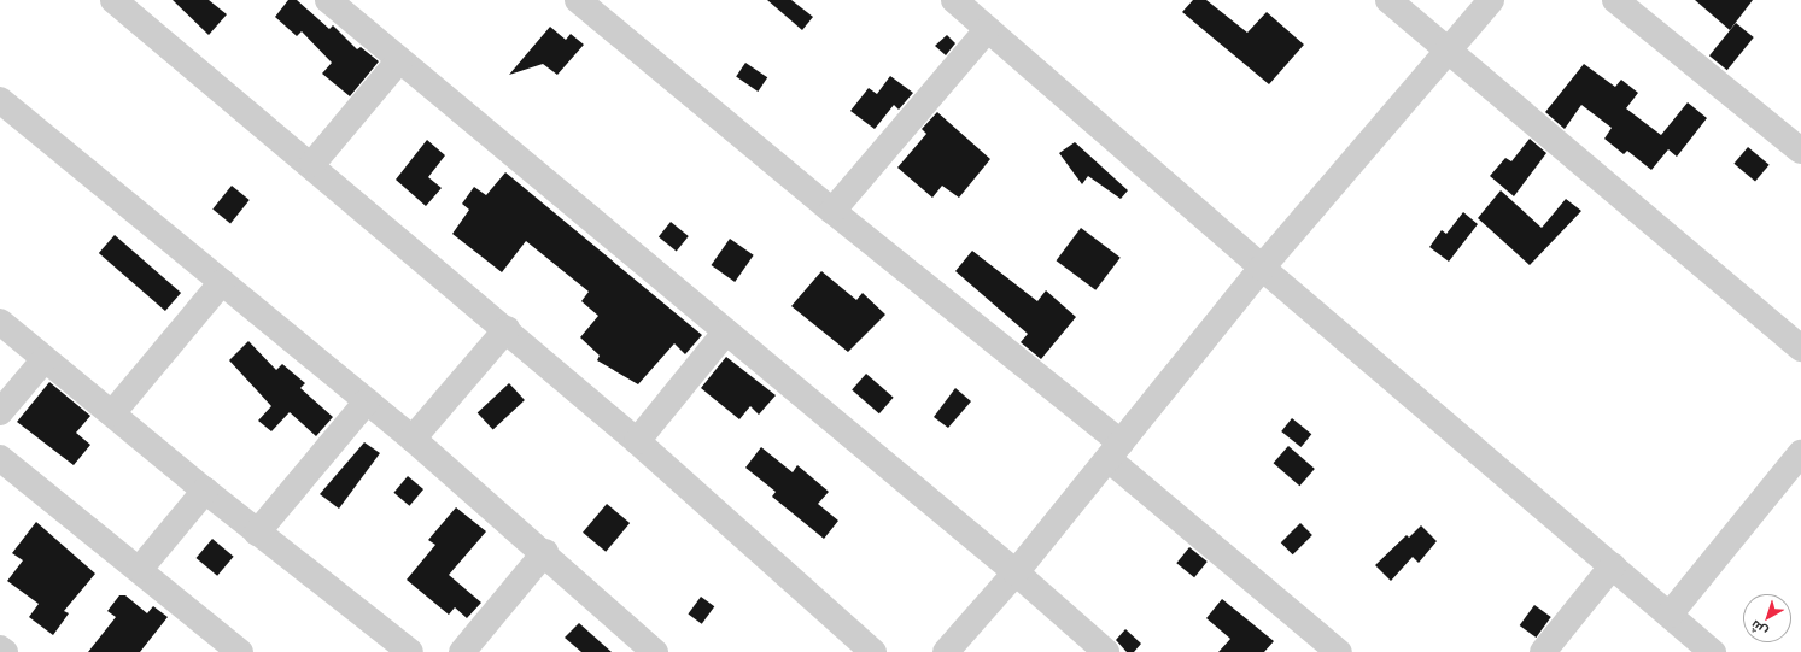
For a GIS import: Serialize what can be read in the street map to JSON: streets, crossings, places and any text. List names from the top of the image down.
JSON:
{
  "north": "bottom left"
}
